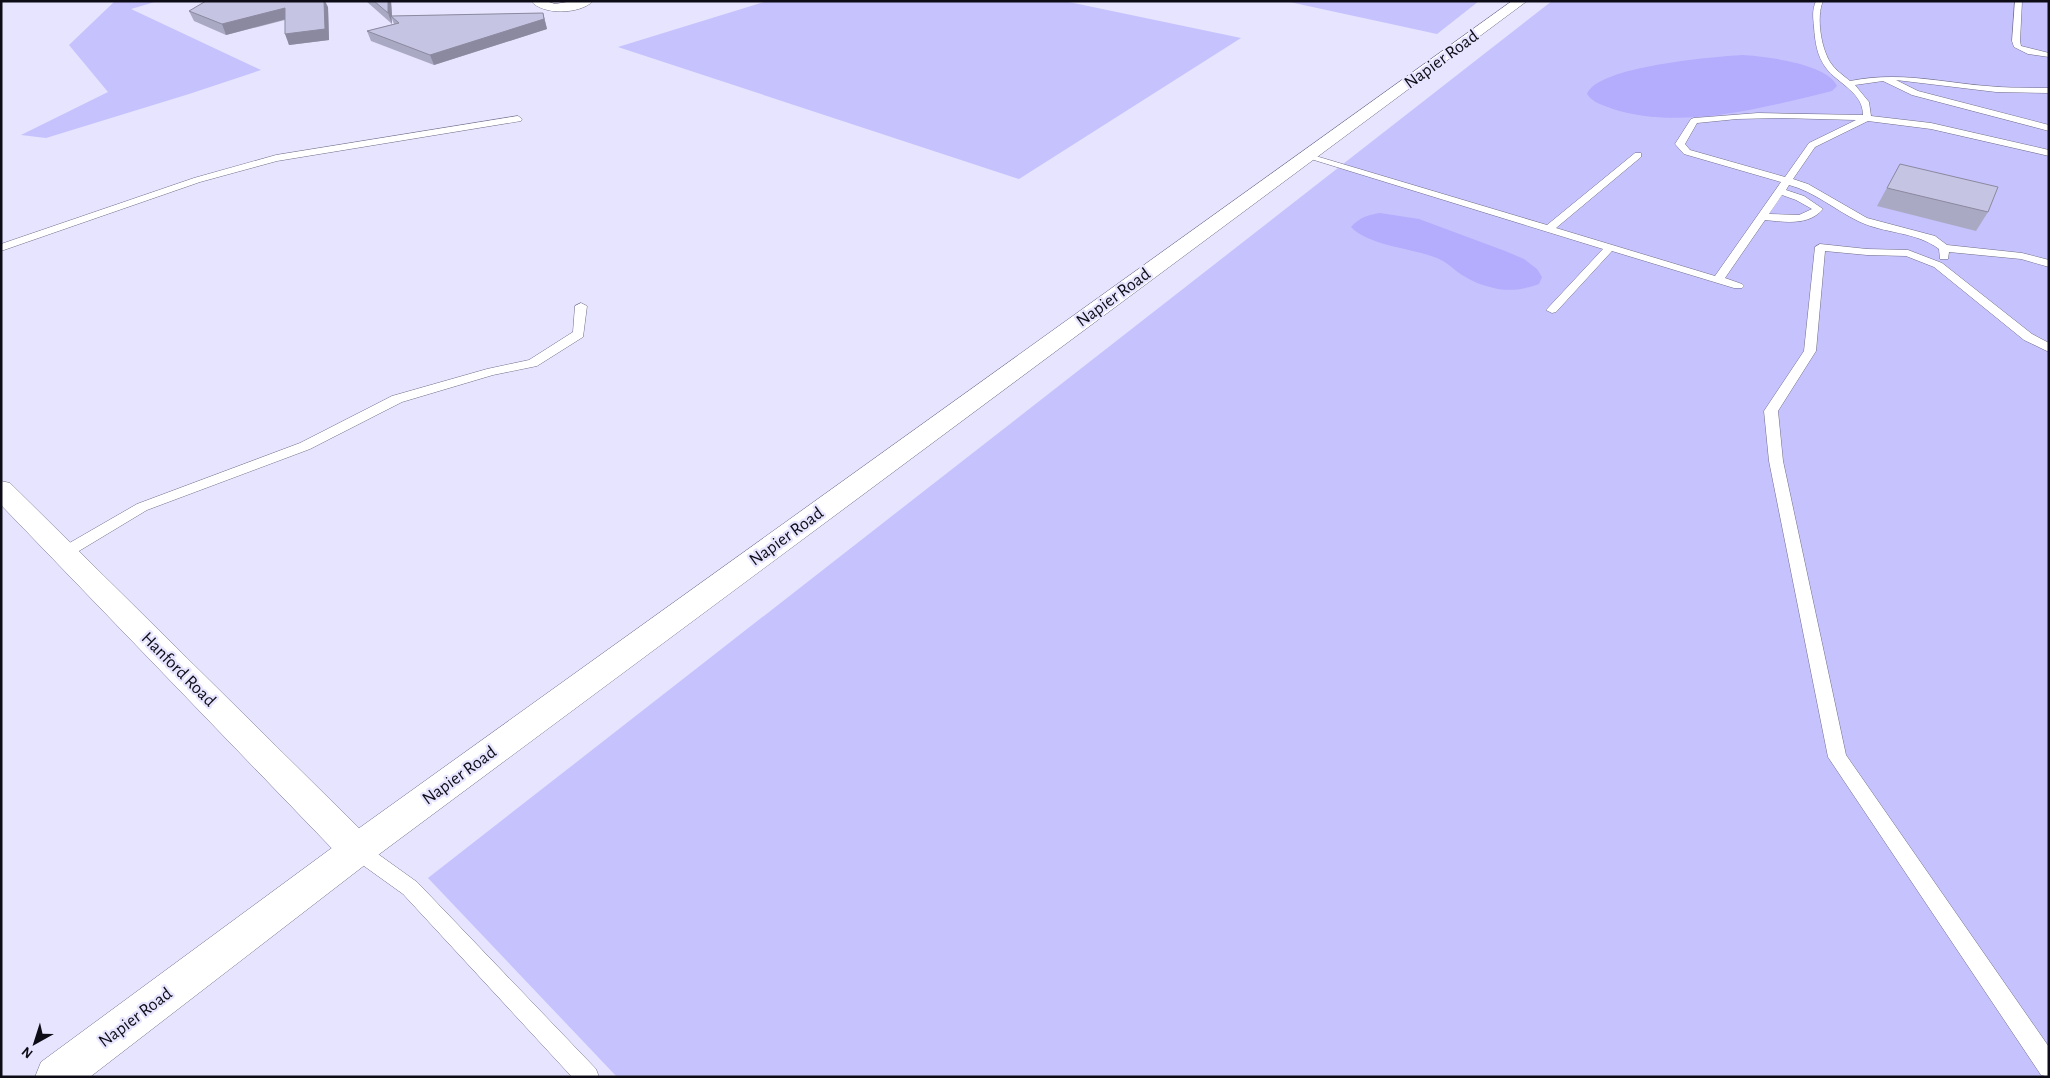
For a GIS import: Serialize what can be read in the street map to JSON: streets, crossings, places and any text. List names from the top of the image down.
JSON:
{
  "streets": {
    "street": ["Napier Road", "Hanford Road"]
  },
  "crossings": [
    ["Napier Road", "Hanford Road"]
  ],
  "north": "bottom left"
}
